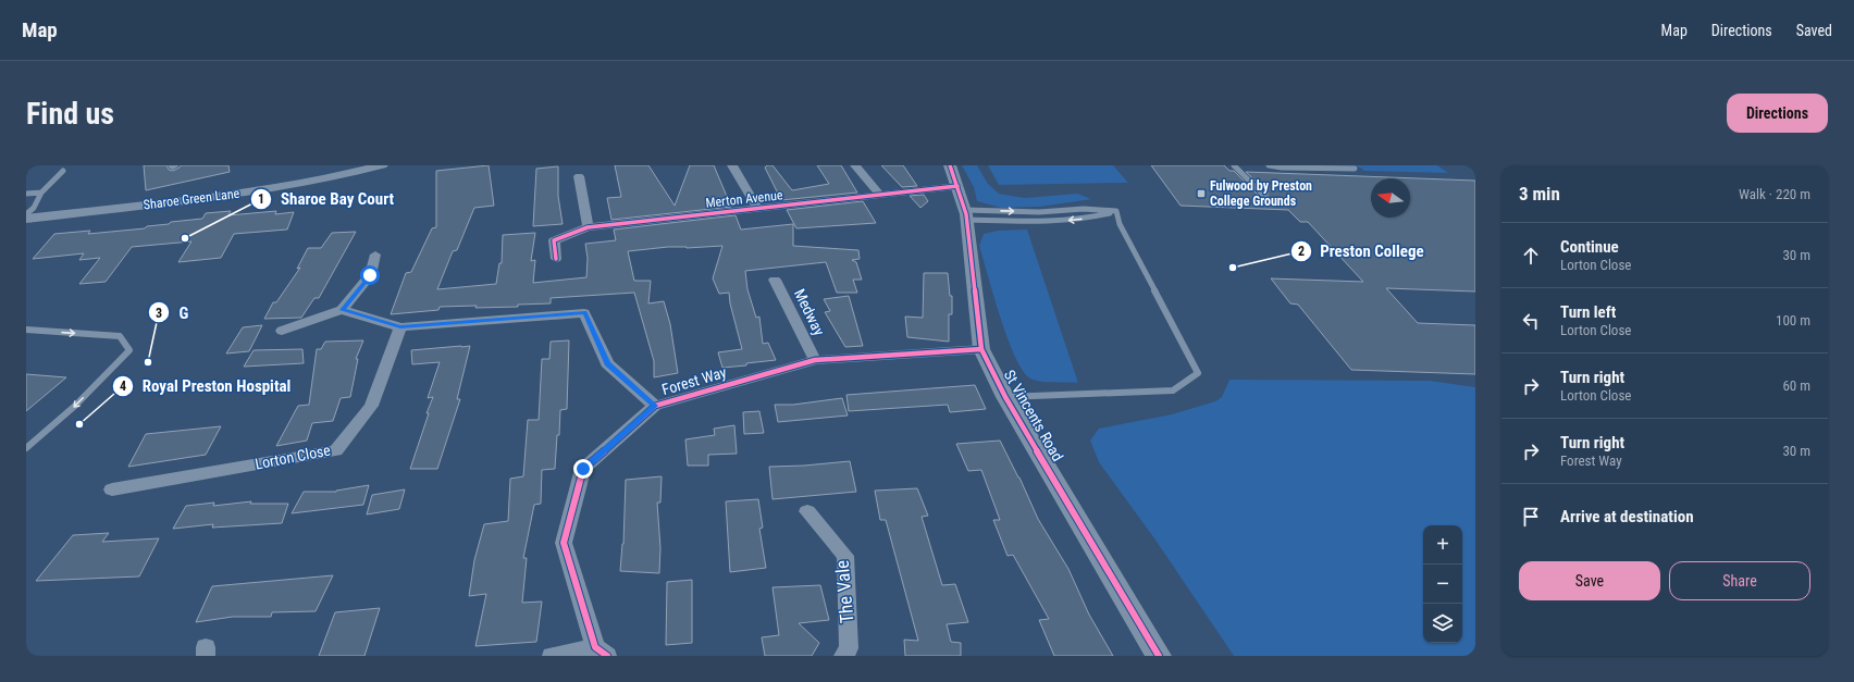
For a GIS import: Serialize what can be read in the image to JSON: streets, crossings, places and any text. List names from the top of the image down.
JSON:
{
  "streets": {
    "street": [
      "Sharoe Green Lane",
      "Merton Avenue",
      "Medway",
      "Forest Way",
      "St Vincents Road",
      "Lorton Close",
      "The Vale"
    ]
  },
  "crossings": [
    ["Merton Avenue", "St Vincents Road"],
    ["Medway", "Forest Way"],
    ["Forest Way", "St Vincents Road"]
  ],
  "places": {
    "transit": ["Fulwood by Preston College Grounds"],
    "other": [
      "Sharoe Bay Court",
      "Preston College",
      "G",
      "Royal Preston Hospital"
    ]
  },
  "north": "left",
  "page": {
    "header": "Map",
    "nav": ["Map", "Directions", "Saved"],
    "buttons": [
      "Directions",
      ["Save", "Share"]
    ],
    "title": "Find us",
    "heading": ["3 min", "Walk · 220 m"],
    "list": [
      ["Continue", "Lorton Close", "30 m"],
      ["Turn left", "Lorton Close", "100 m"],
      ["Turn right", "Lorton Close", "60 m"],
      ["Turn right", "Forest Way", "30 m"],
      "Arrive at destination"
    ],
    "map_buttons": ["+", "−"]
  }
}
